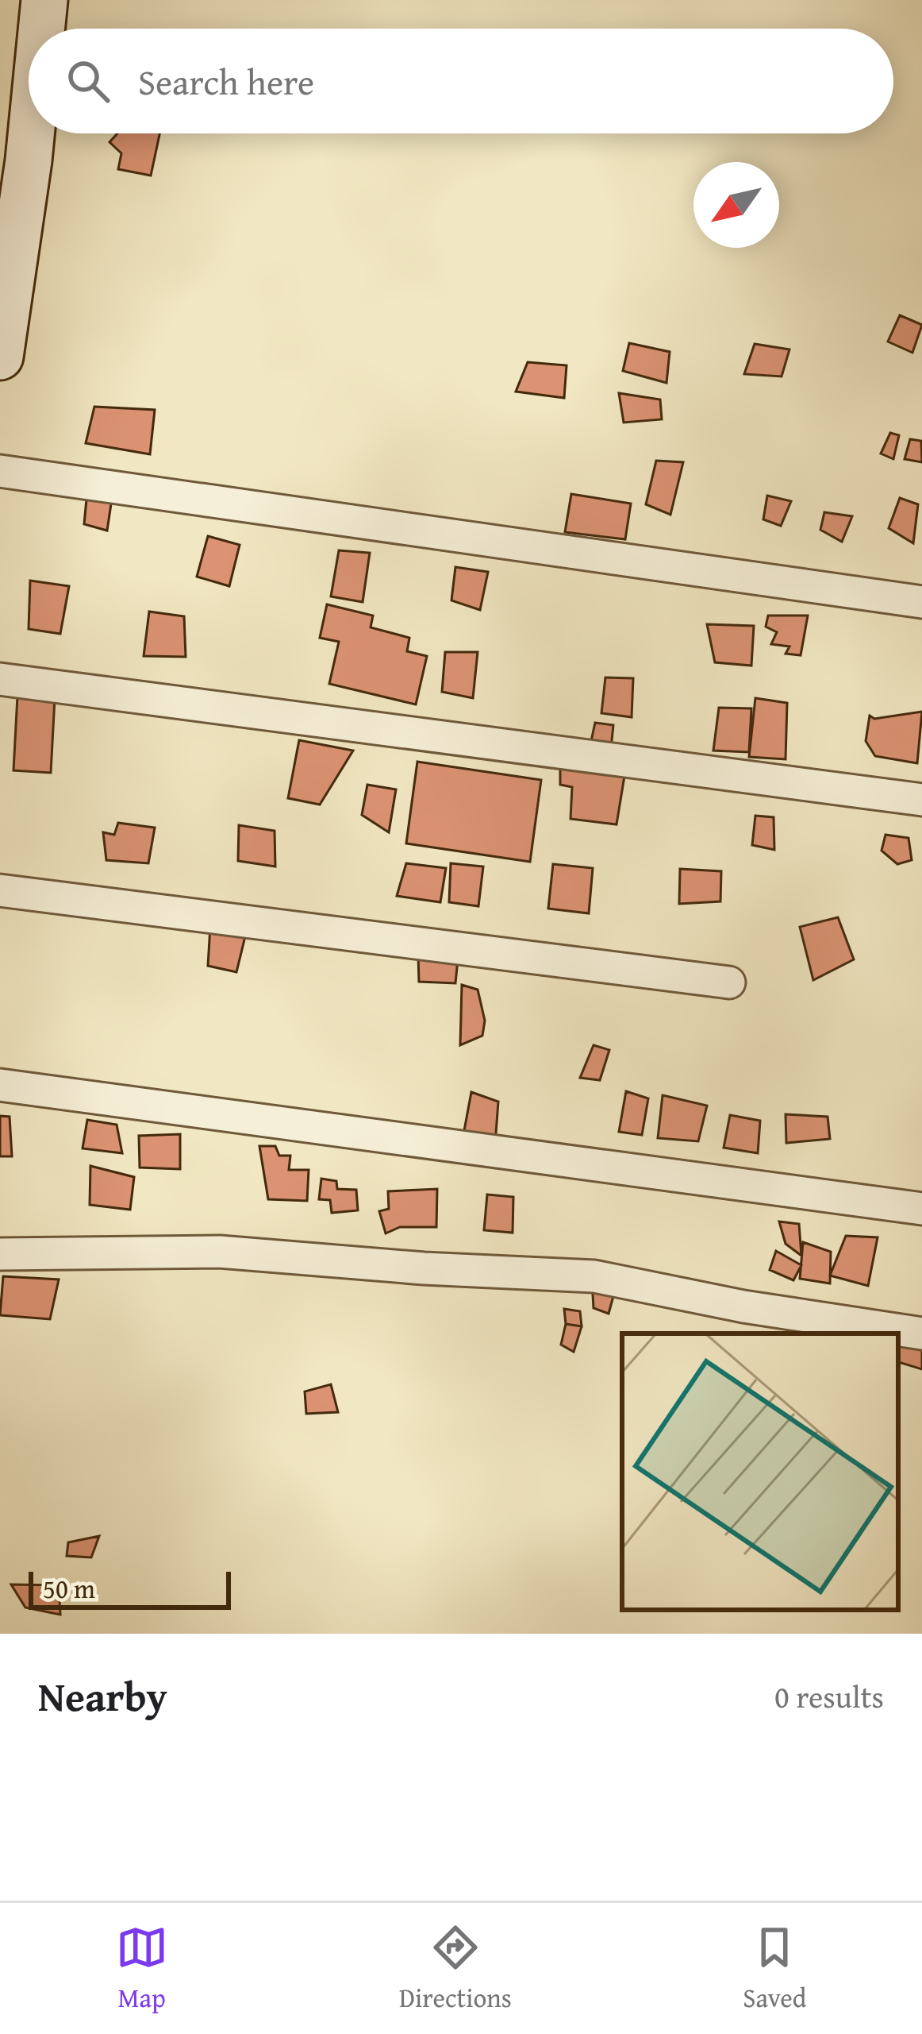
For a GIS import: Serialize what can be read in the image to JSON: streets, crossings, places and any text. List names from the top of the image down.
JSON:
{
  "scale_bar": "50 m",
  "north": "bottom left",
  "page": {
    "search": "Search here",
    "scale": "50 m",
    "heading": ["Nearby", "0 results"],
    "nav": ["Map", "Directions", "Saved"]
  }
}
